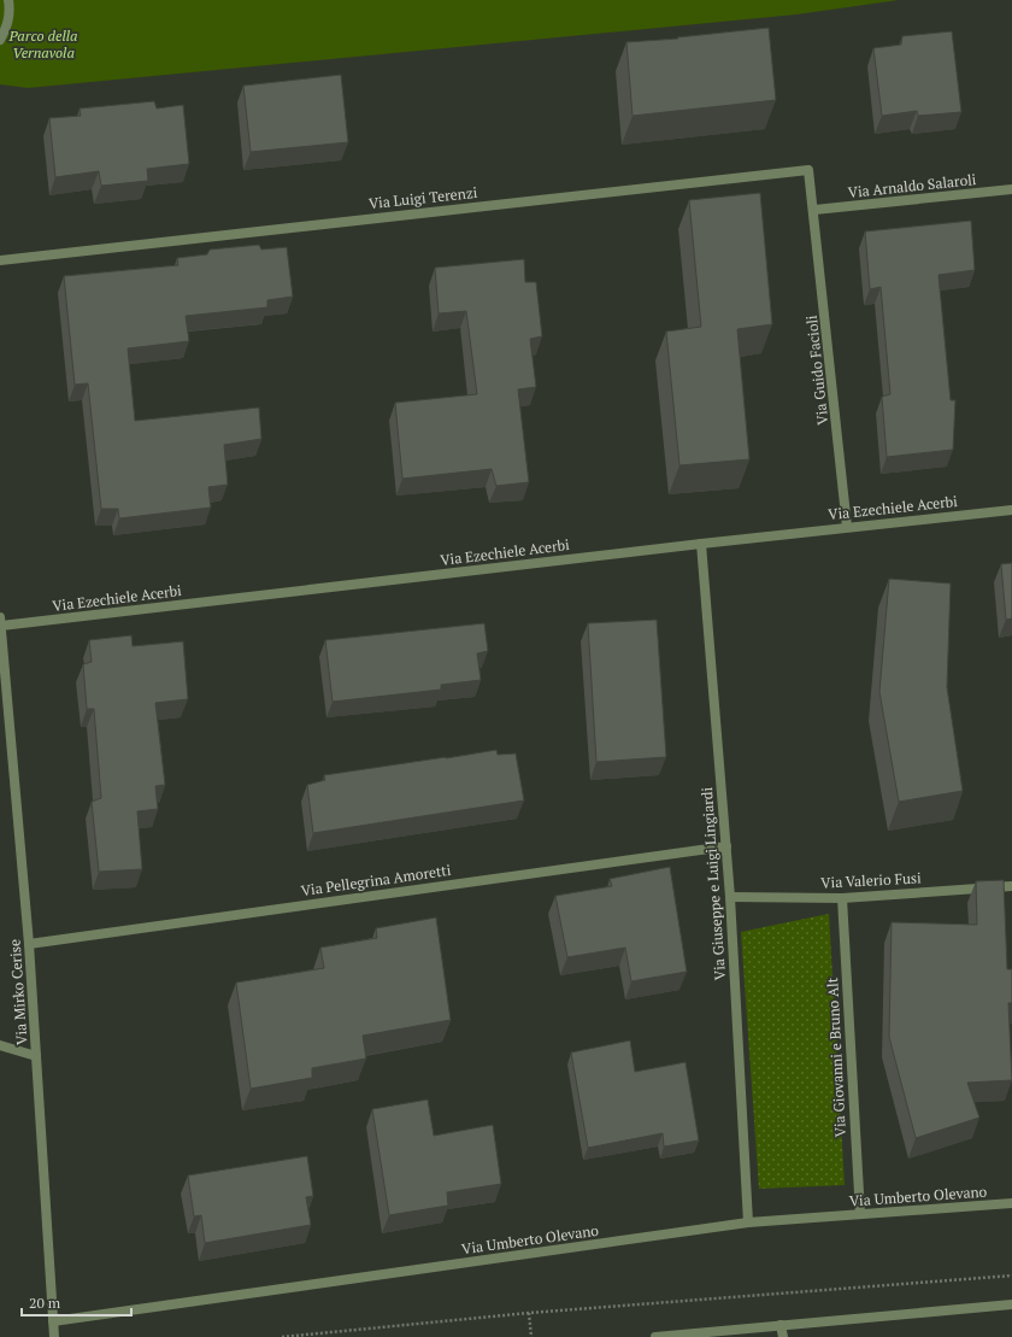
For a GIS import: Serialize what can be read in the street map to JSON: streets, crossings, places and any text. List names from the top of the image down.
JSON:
{
  "streets": {
    "street": [
      "Via Arnaldo Salaroli",
      "Via Luigi Terenzi",
      "Via Guido Facioli",
      "Via Ezechiele Acerbi",
      "Via Pellegrina Amoretti",
      "Via Valerio Fusi",
      "Via Giuseppe e Luigi Lingiardi",
      "Via Mirko Cerise",
      "Via Giovanni e Bruno Alt",
      "Via Umberto Olevano"
    ]
  },
  "crossings": [
    ["Via Arnaldo Salaroli", "Via Luigi Terenzi"],
    ["Via Arnaldo Salaroli", "Via Guido Facioli"],
    ["Via Luigi Terenzi", "Via Guido Facioli"],
    ["Via Guido Facioli", "Via Ezechiele Acerbi"],
    ["Via Ezechiele Acerbi", "Via Giuseppe e Luigi Lingiardi"],
    ["Via Ezechiele Acerbi", "Via Mirko Cerise"],
    ["Via Pellegrina Amoretti", "Via Giuseppe e Luigi Lingiardi"],
    ["Via Pellegrina Amoretti", "Via Mirko Cerise"],
    ["Via Valerio Fusi", "Via Giuseppe e Luigi Lingiardi"],
    ["Via Valerio Fusi", "Via Giovanni e Bruno Alt"],
    ["Via Giuseppe e Luigi Lingiardi", "Via Umberto Olevano"],
    ["Via Mirko Cerise", "Via Umberto Olevano"],
    ["Via Giovanni e Bruno Alt", "Via Umberto Olevano"]
  ],
  "parks": ["Parco della Vernavola"],
  "scale_bar": "20 m"
}
